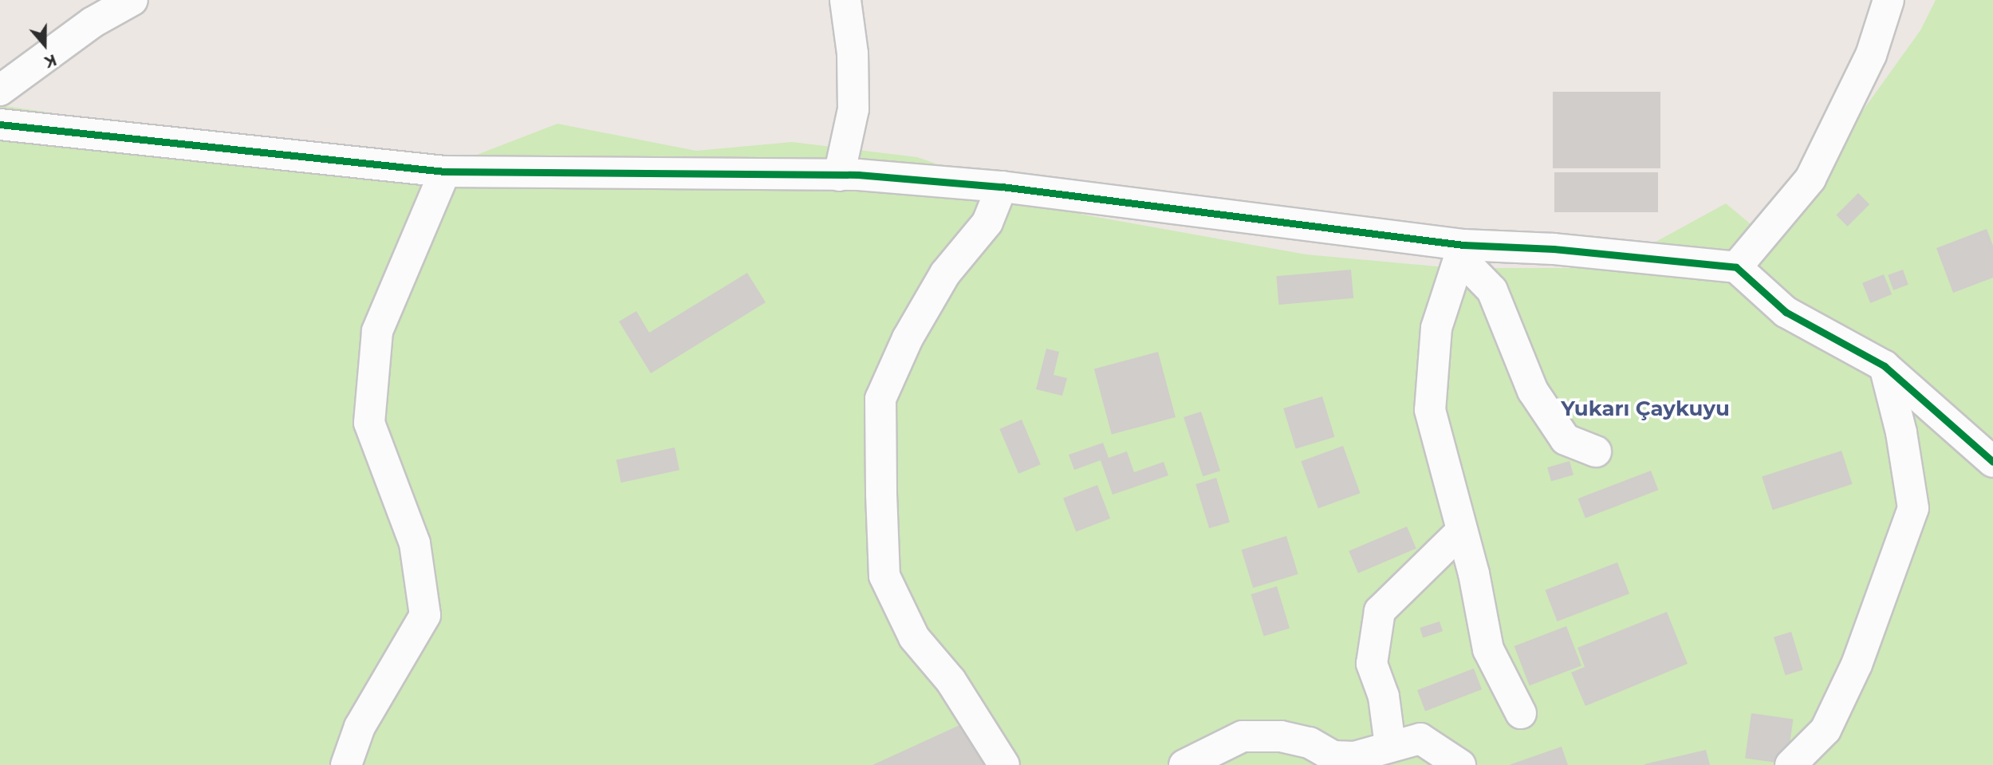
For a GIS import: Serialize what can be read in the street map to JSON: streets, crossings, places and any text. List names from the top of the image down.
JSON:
{
  "districts": ["Yukarı Çaykuyu"],
  "north": "bottom"
}
